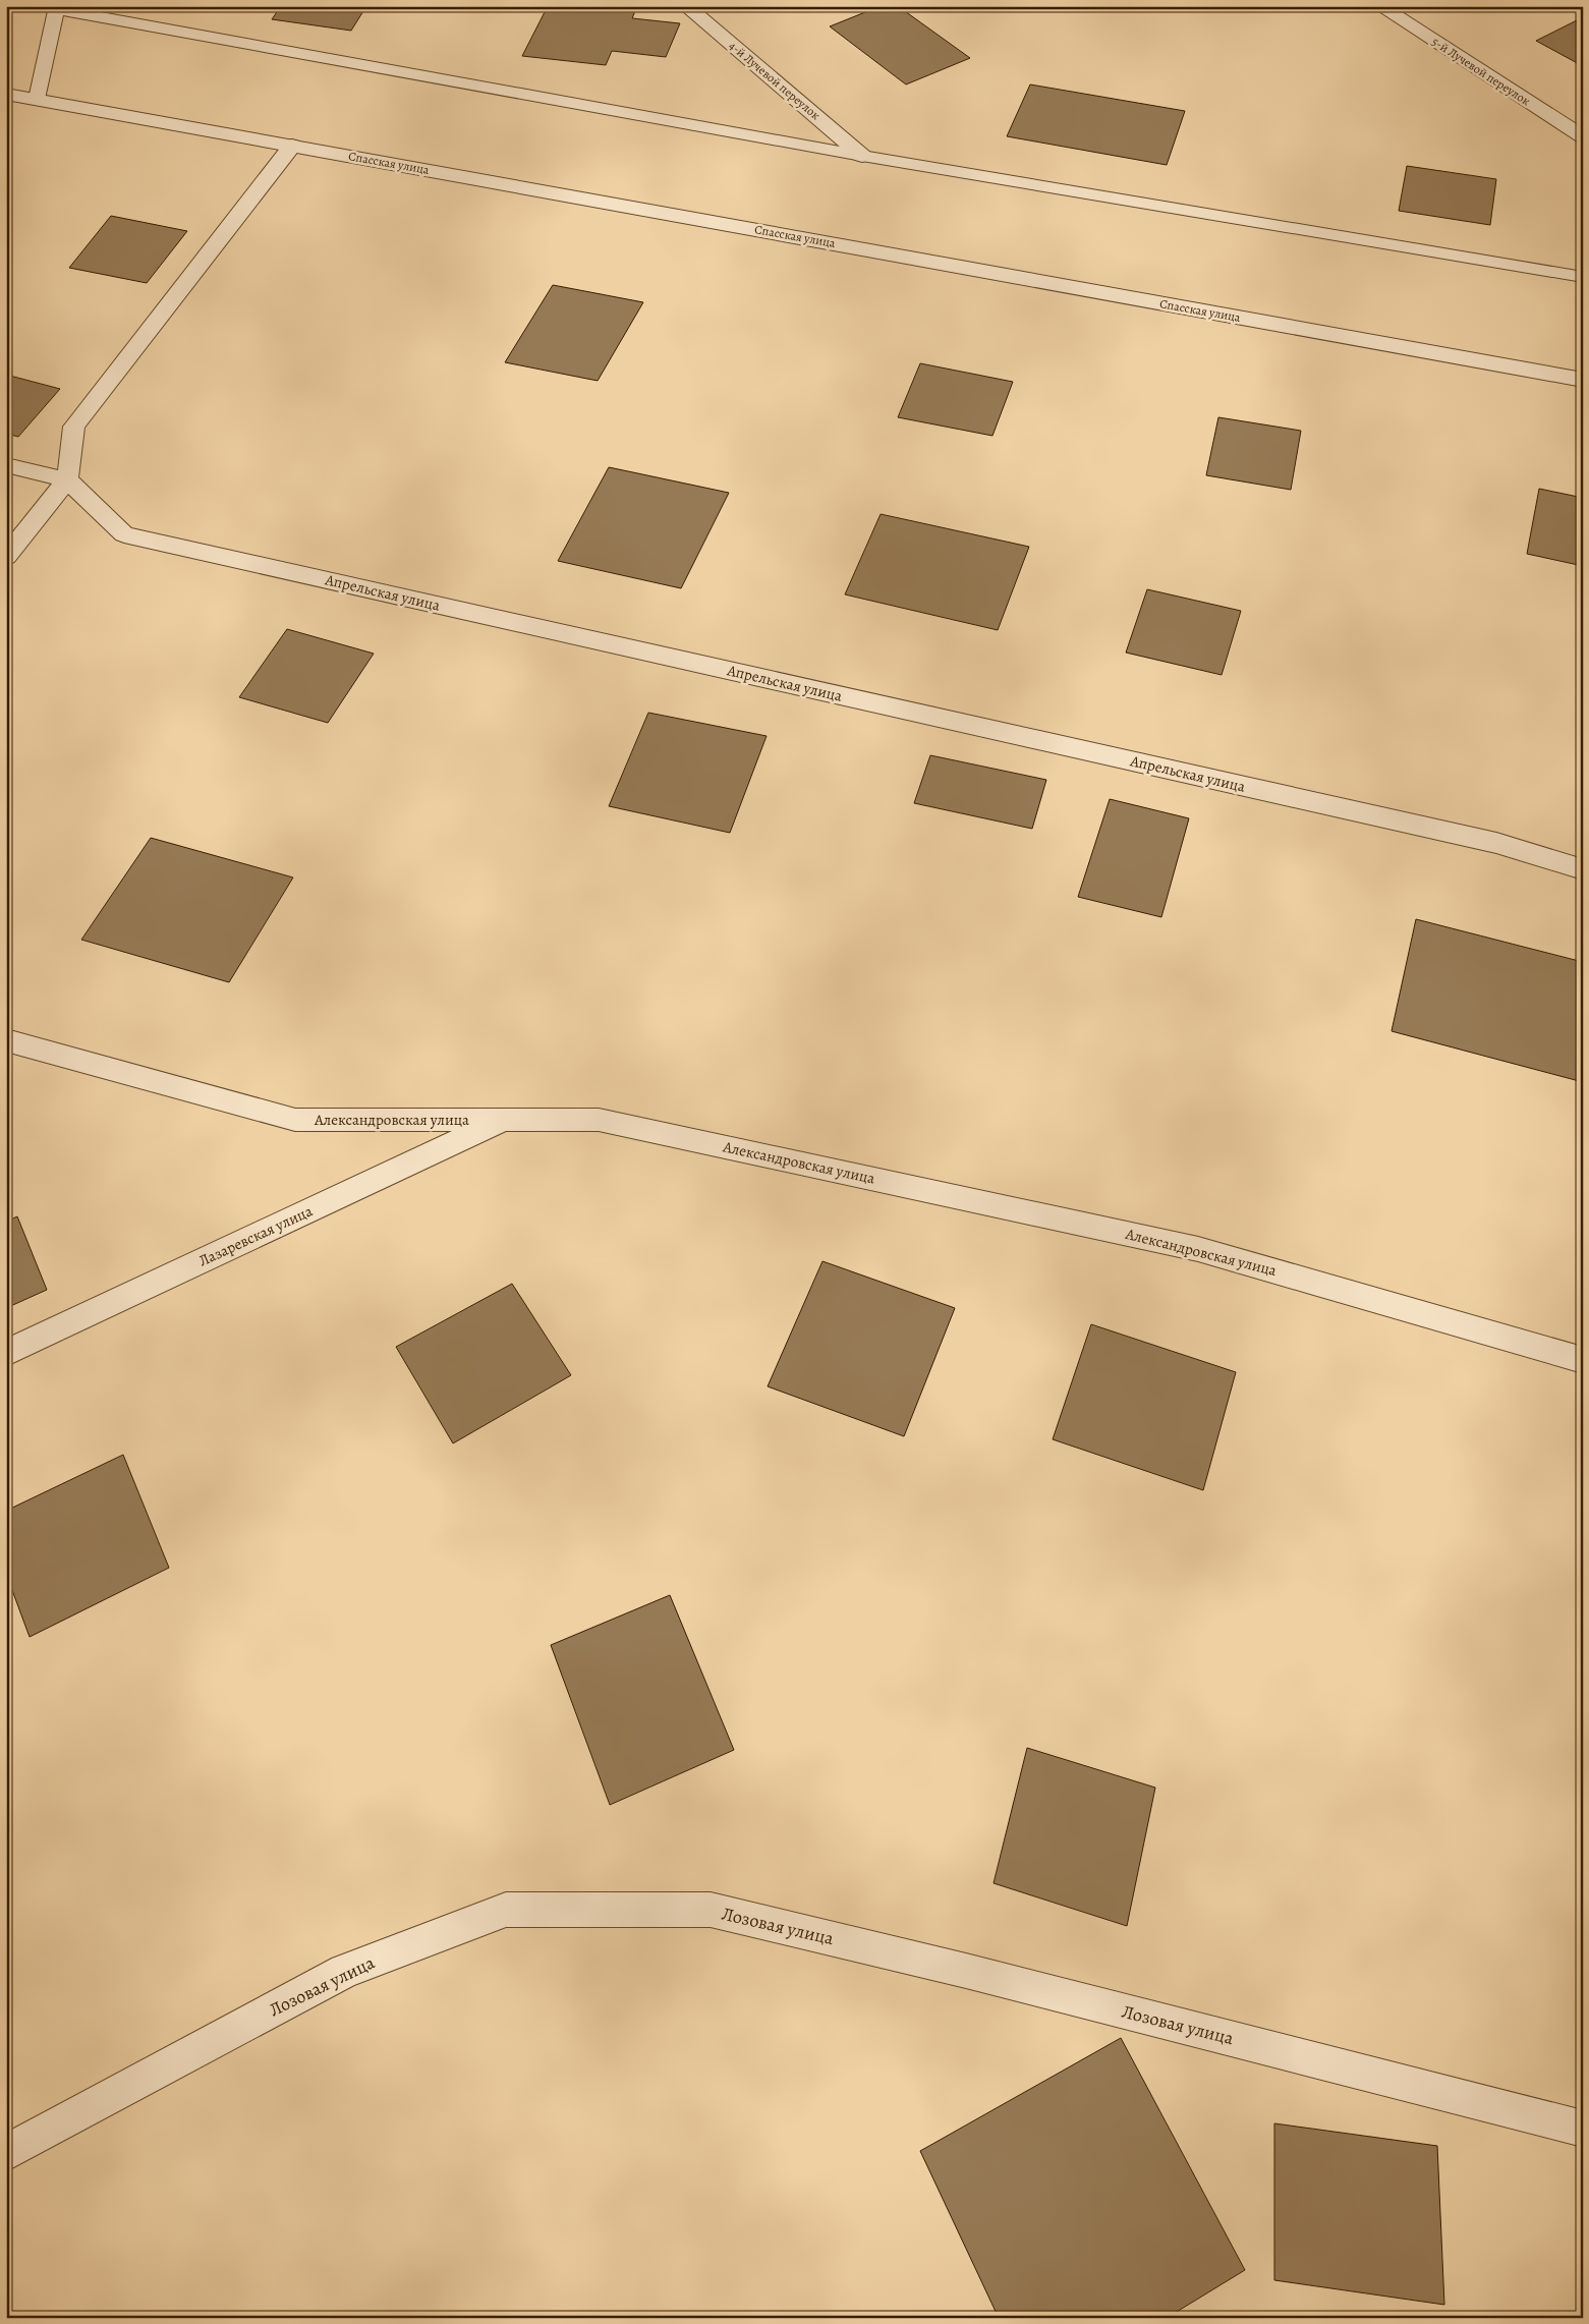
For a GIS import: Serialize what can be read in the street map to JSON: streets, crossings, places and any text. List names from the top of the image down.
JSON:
{
  "streets": {
    "street": [
      "5-й Лучевой переулок",
      "4-й Лучевой переулок",
      "Спасская улица",
      "Апрельская улица",
      "Александровская улица",
      "Лазаревская улица",
      "Лозовая улица"
    ]
  },
  "crossings": [
    ["Александровская улица", "Лазаревская улица"]
  ]
}
